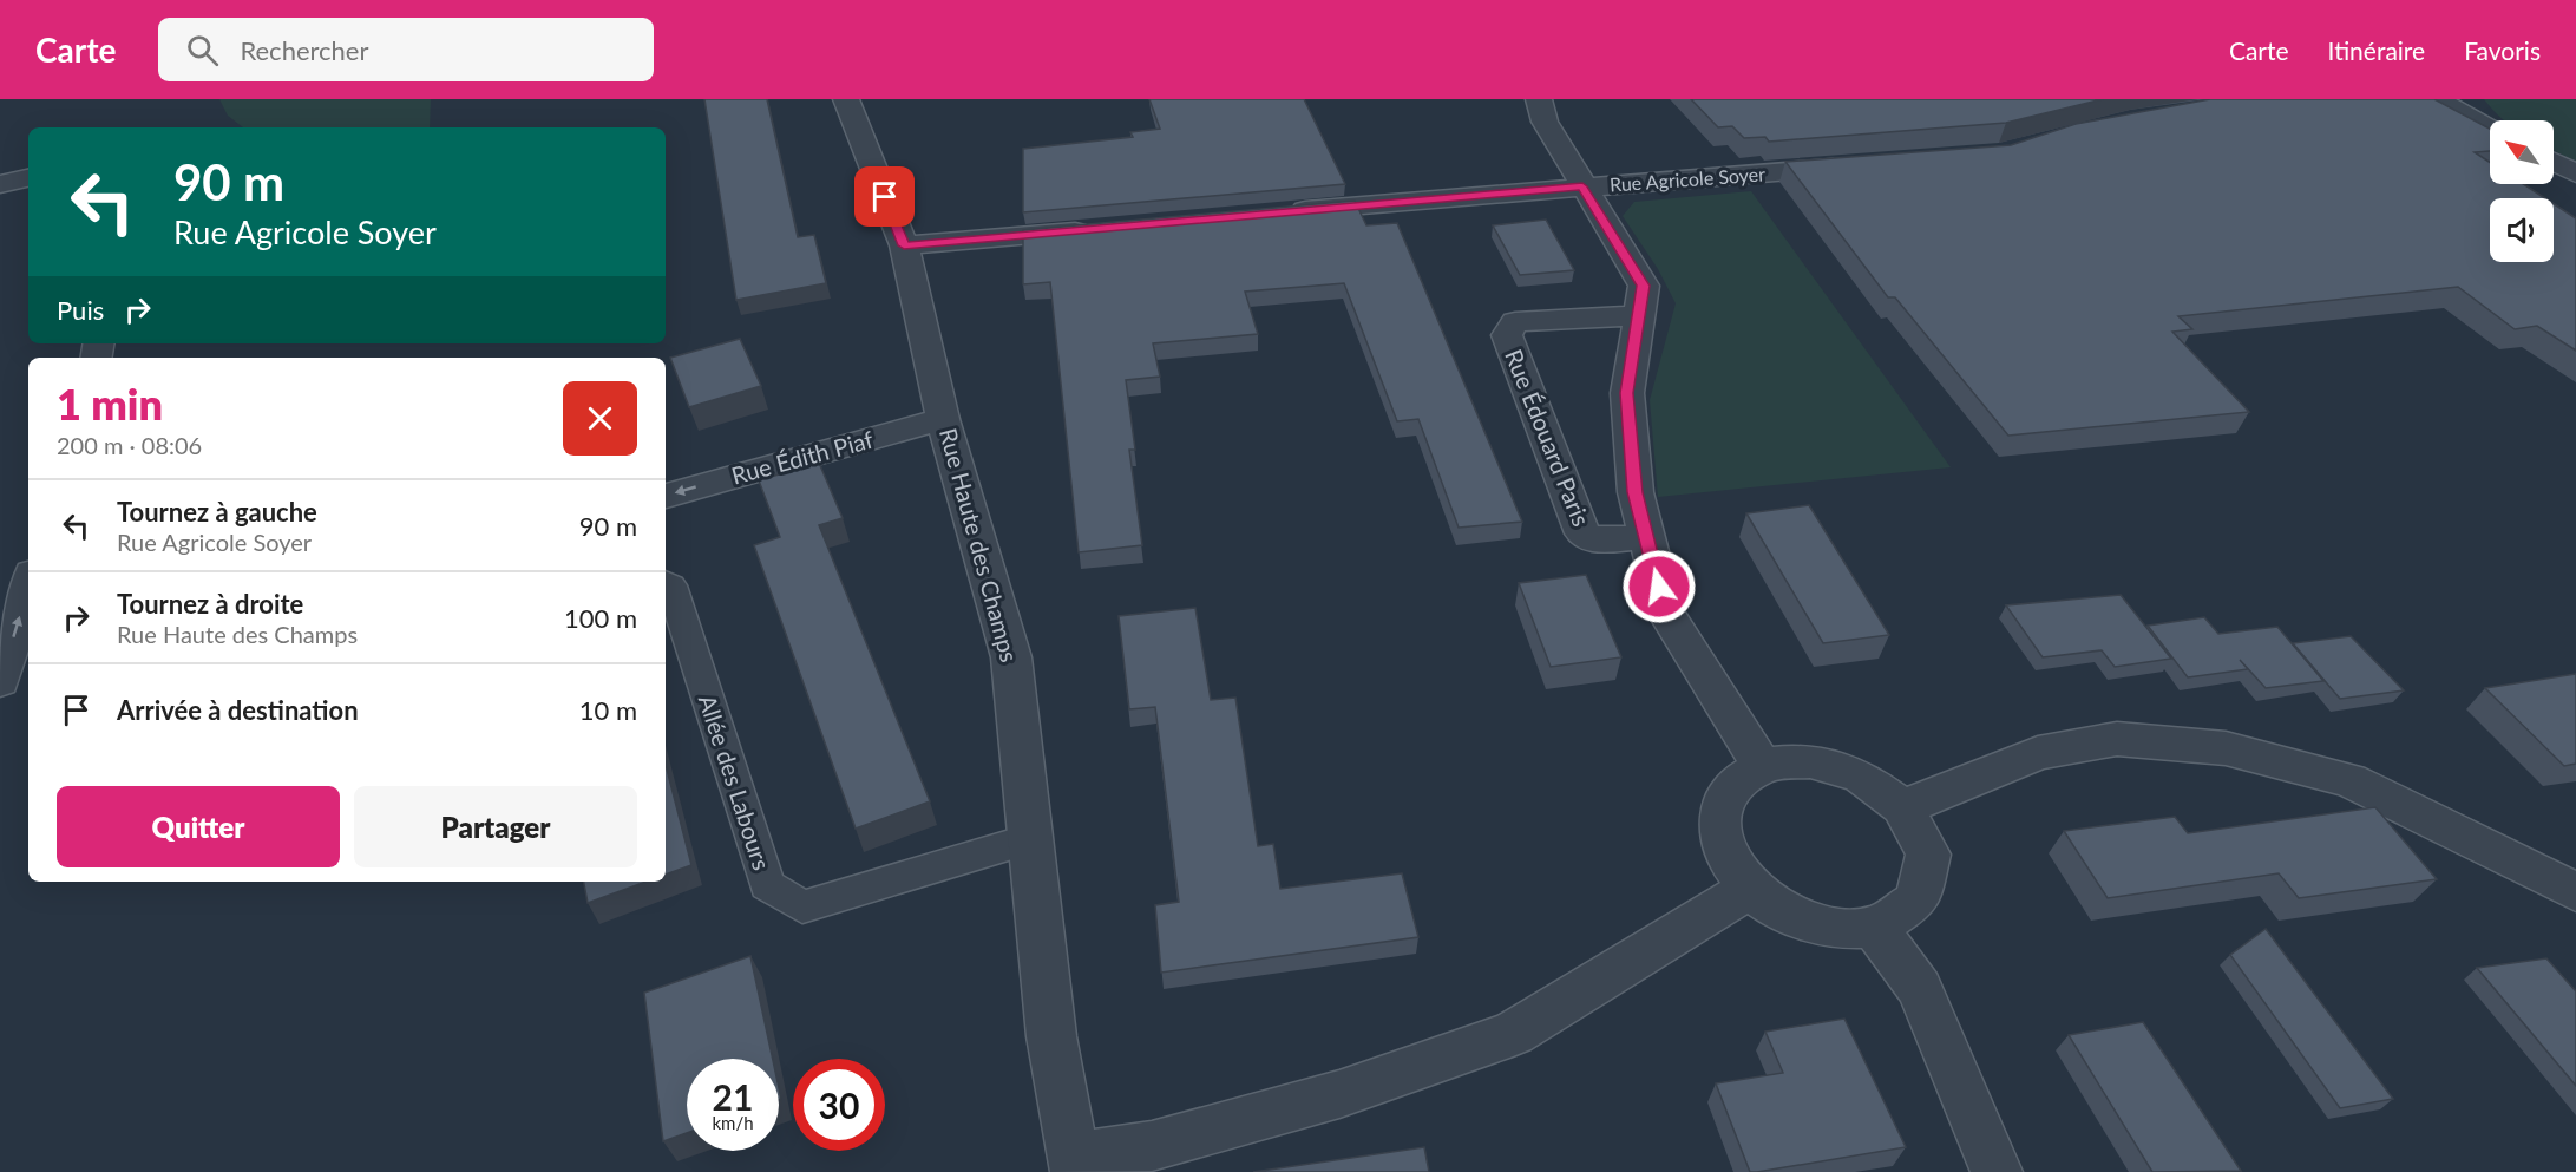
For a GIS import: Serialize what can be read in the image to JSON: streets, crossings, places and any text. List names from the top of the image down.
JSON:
{
  "streets": {
    "street": [
      "Rue Agricole Soyer",
      "Rue Édouard Paris",
      "Rue Édith Piaf",
      "Rue Haute des Champs"
    ],
    "lane": ["Allée des Labours"]
  },
  "crossings": [
    ["Rue Édith Piaf", "Rue Haute des Champs"],
    ["Rue Haute des Champs", "Allée des Labours"]
  ],
  "one_way": ["Rue Édith Piaf"],
  "north": "top left",
  "page": {
    "header": "Carte",
    "search": "Rechercher",
    "nav": ["Carte", "Itinéraire", "Favoris"],
    "turn": ["90 m", "Rue Agricole Soyer"],
    "then": "Puis",
    "heading": ["1 min", "200 m · 08:06"],
    "list": [
      {
        "name": "Tournez à gauche",
        "note": "Rue Agricole Soyer",
        "value": "90 m"
      },
      {
        "name": "Tournez à droite",
        "note": "Rue Haute des Champs",
        "value": "100 m"
      },
      {
        "name": "Arrivée à destination",
        "value": "10 m"
      }
    ],
    "buttons": ["Quitter", "Partager"],
    "speed": "21 km/h",
    "limit": "30"
  }
}
